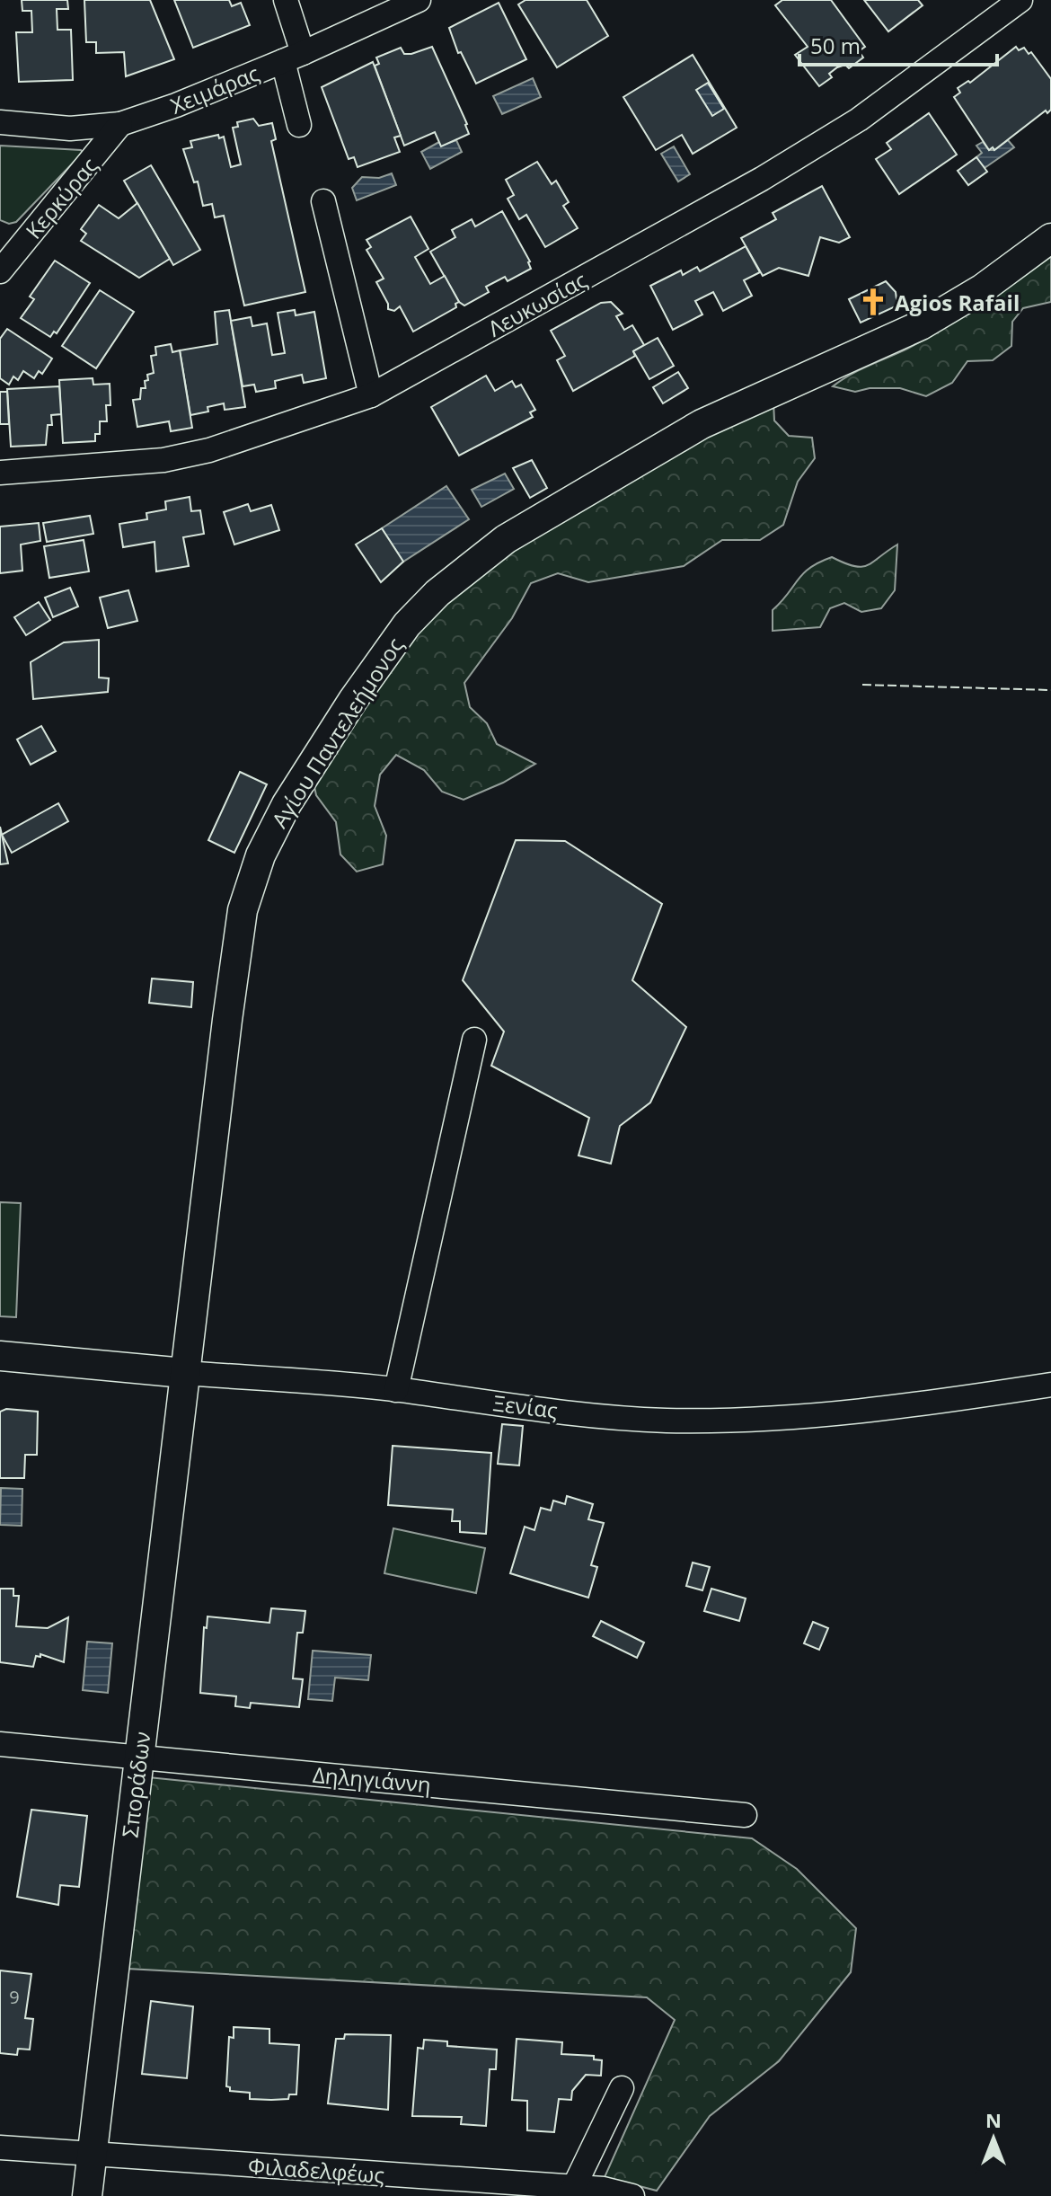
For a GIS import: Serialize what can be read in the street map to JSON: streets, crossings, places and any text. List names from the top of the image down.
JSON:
{
  "streets": {
    "street": [
      "Χειμάρας",
      "Κερκύρας",
      "Λευκωσίας",
      "Αγίου Παντελεήμονος",
      "Ξενίας",
      "Δηληγιάννη",
      "Σποράδων",
      "Φιλαδελφέως"
    ]
  },
  "crossings": [
    ["Χειμάρας", "Κερκύρας"],
    ["Αγίου Παντελεήμονος", "Ξενίας"],
    ["Αγίου Παντελεήμονος", "Σποράδων"],
    ["Ξενίας", "Σποράδων"],
    ["Δηληγιάννη", "Σποράδων"],
    ["Σποράδων", "Φιλαδελφέως"]
  ],
  "places": {
    "church": ["Agios Rafail"]
  },
  "house_numbers": ["9"],
  "scale_bar": "50 m",
  "north": "top"
}
